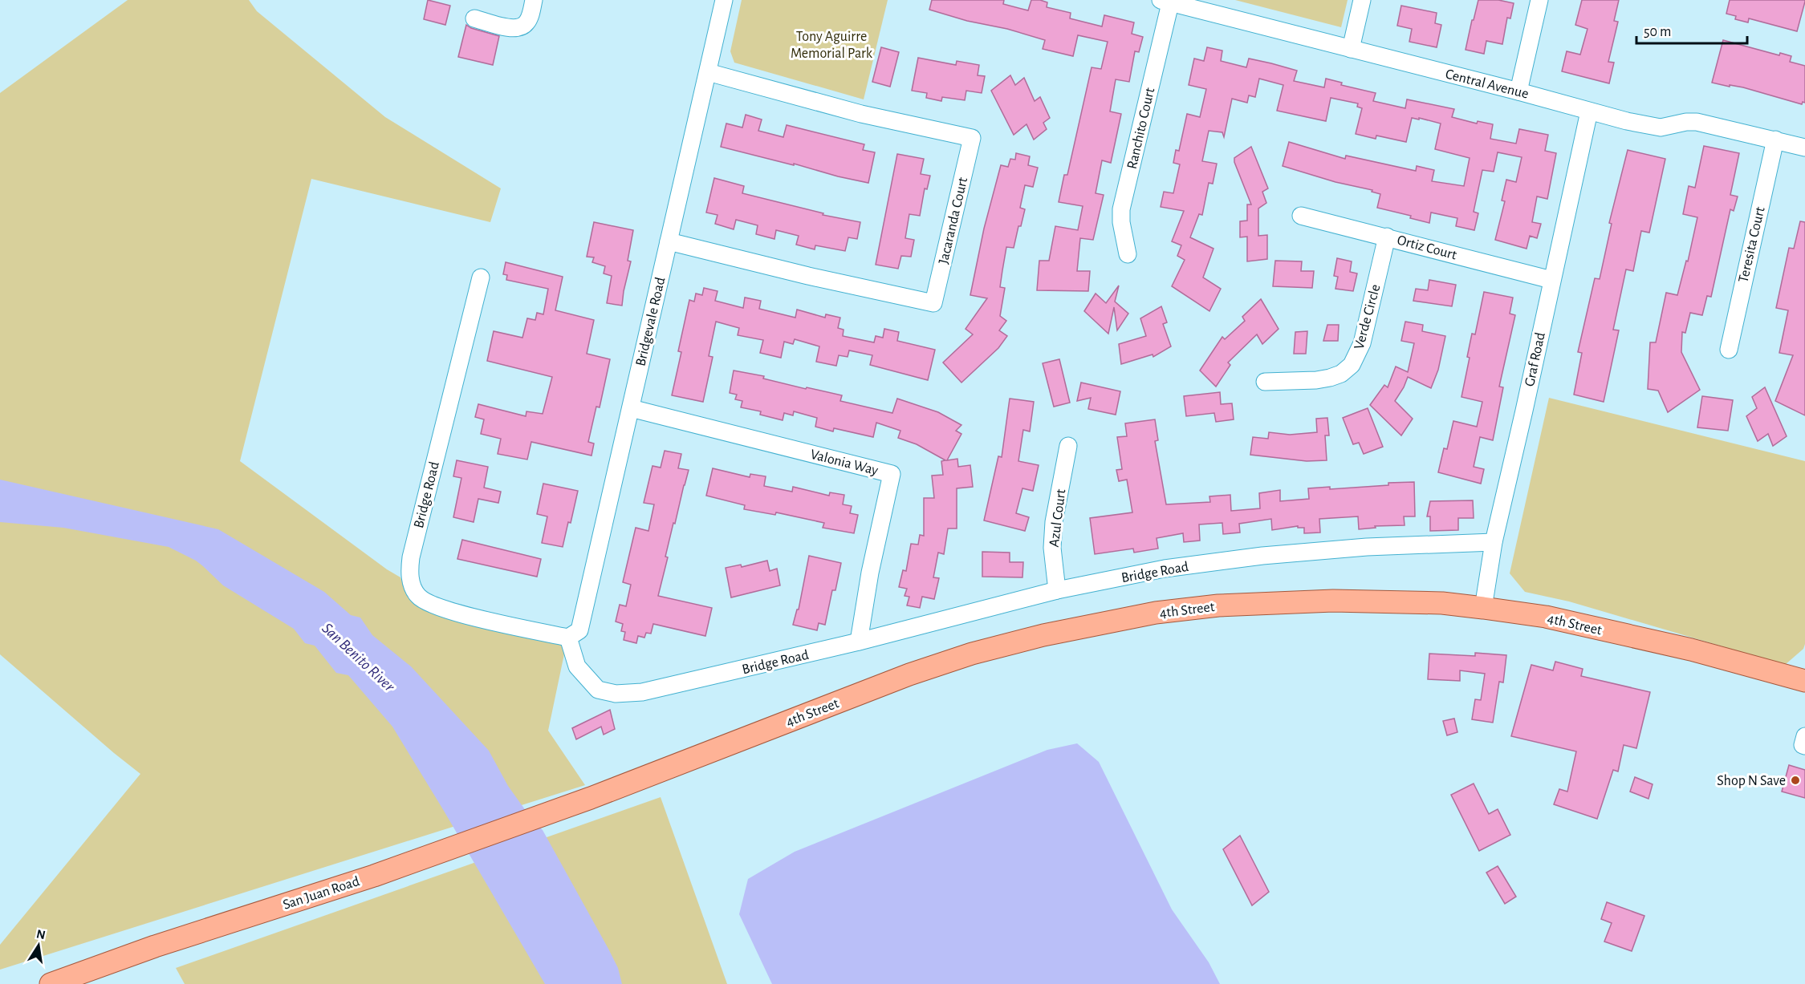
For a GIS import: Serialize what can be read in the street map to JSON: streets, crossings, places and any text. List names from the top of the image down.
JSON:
{
  "streets": {
    "main road": ["4th Street", "San Juan Road"],
    "street": [
      "Central Avenue",
      "Ranchito Court",
      "Jacaranda Court",
      "Teresita Court",
      "Ortiz Court",
      "Verde Circle",
      "Bridgevale Road",
      "Graf Road",
      "Valonia Way",
      "Bridge Road",
      "Azul Court"
    ]
  },
  "crossings": [
    ["Central Avenue", "Ranchito Court"],
    ["Central Avenue", "Teresita Court"],
    ["Central Avenue", "Graf Road"],
    ["Jacaranda Court", "Bridgevale Road"],
    ["Ortiz Court", "Verde Circle"],
    ["Ortiz Court", "Graf Road"],
    ["Bridgevale Road", "Valonia Way"],
    ["Bridgevale Road", "Bridge Road"],
    ["Graf Road", "Bridge Road"],
    ["Graf Road", "4th Street"],
    ["Valonia Way", "Bridge Road"],
    ["Bridge Road", "Azul Court"],
    ["4th Street", "San Juan Road"]
  ],
  "water": ["San Benito River"],
  "parks": ["Tony Aguirre Memorial Park"],
  "places": ["Shop N Save"],
  "scale_bar": "50 m",
  "north": "top"
}
